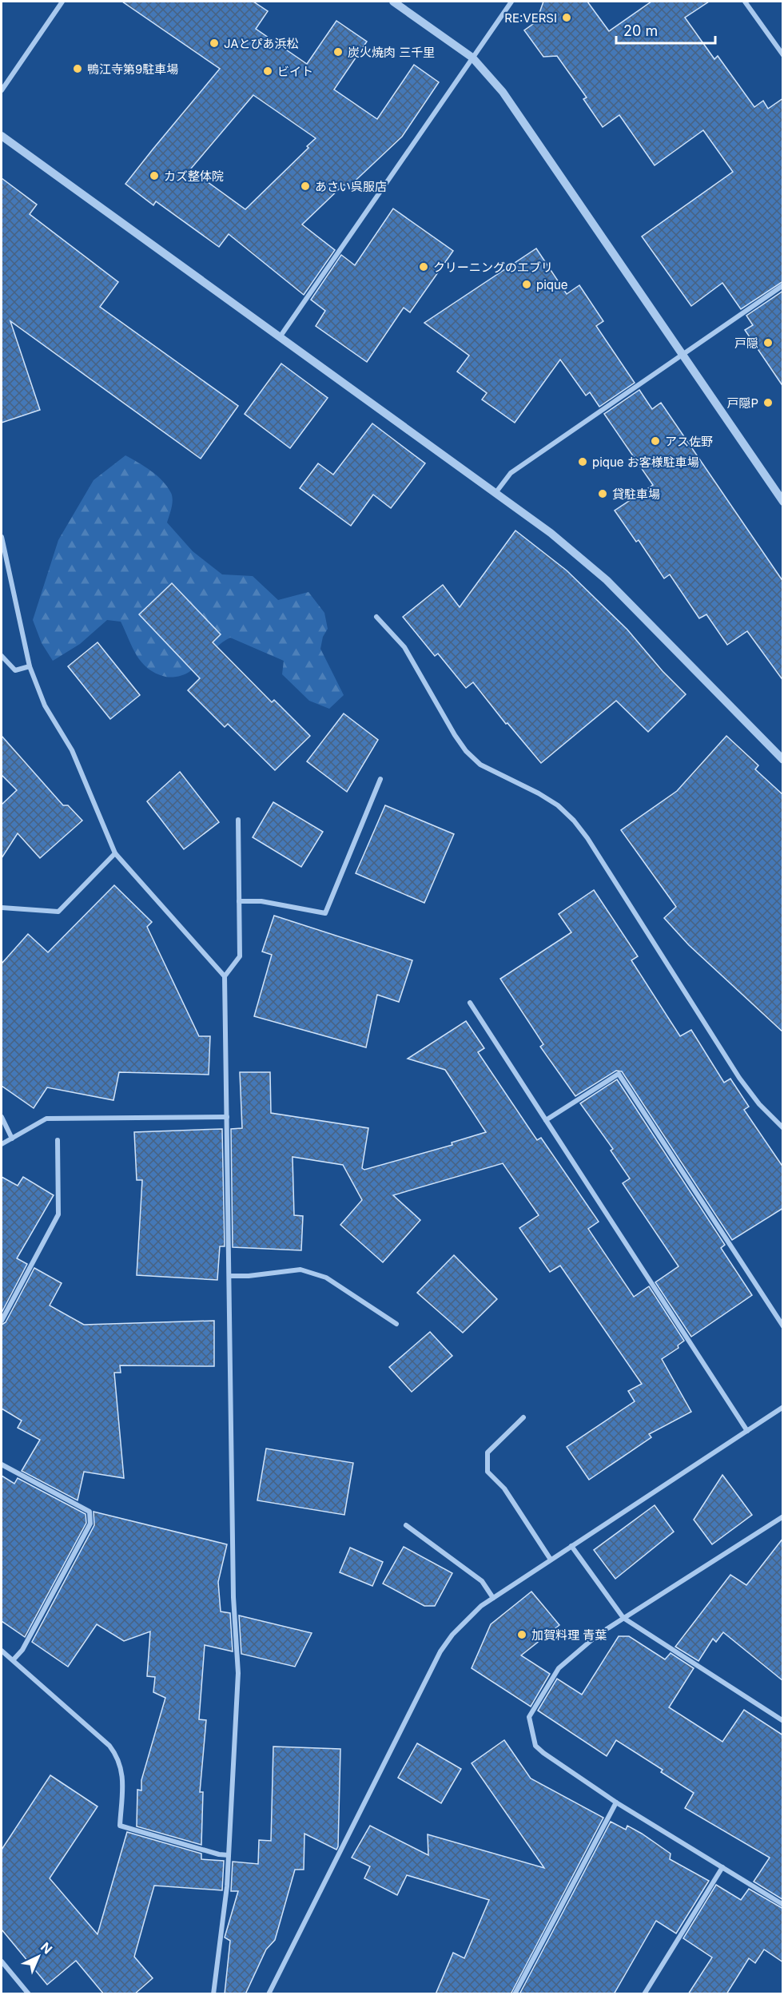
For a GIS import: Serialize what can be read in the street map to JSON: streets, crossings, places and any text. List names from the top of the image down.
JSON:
{
  "places": [
    "RE:VERSI",
    "JAとぴあ浜松",
    "炭火焼肉 三千里",
    "鴨江寺第9駐車場",
    "ビイト",
    "カズ整体院",
    "あさい呉服店",
    "クリーニングのエブリ",
    "pique",
    "戸隠",
    "戸隠P",
    "アス佐野",
    "pique お客様駐車場",
    "貸駐車場",
    "加賀料理 青葉"
  ],
  "scale_bar": "20 m",
  "north": "top right"
}
